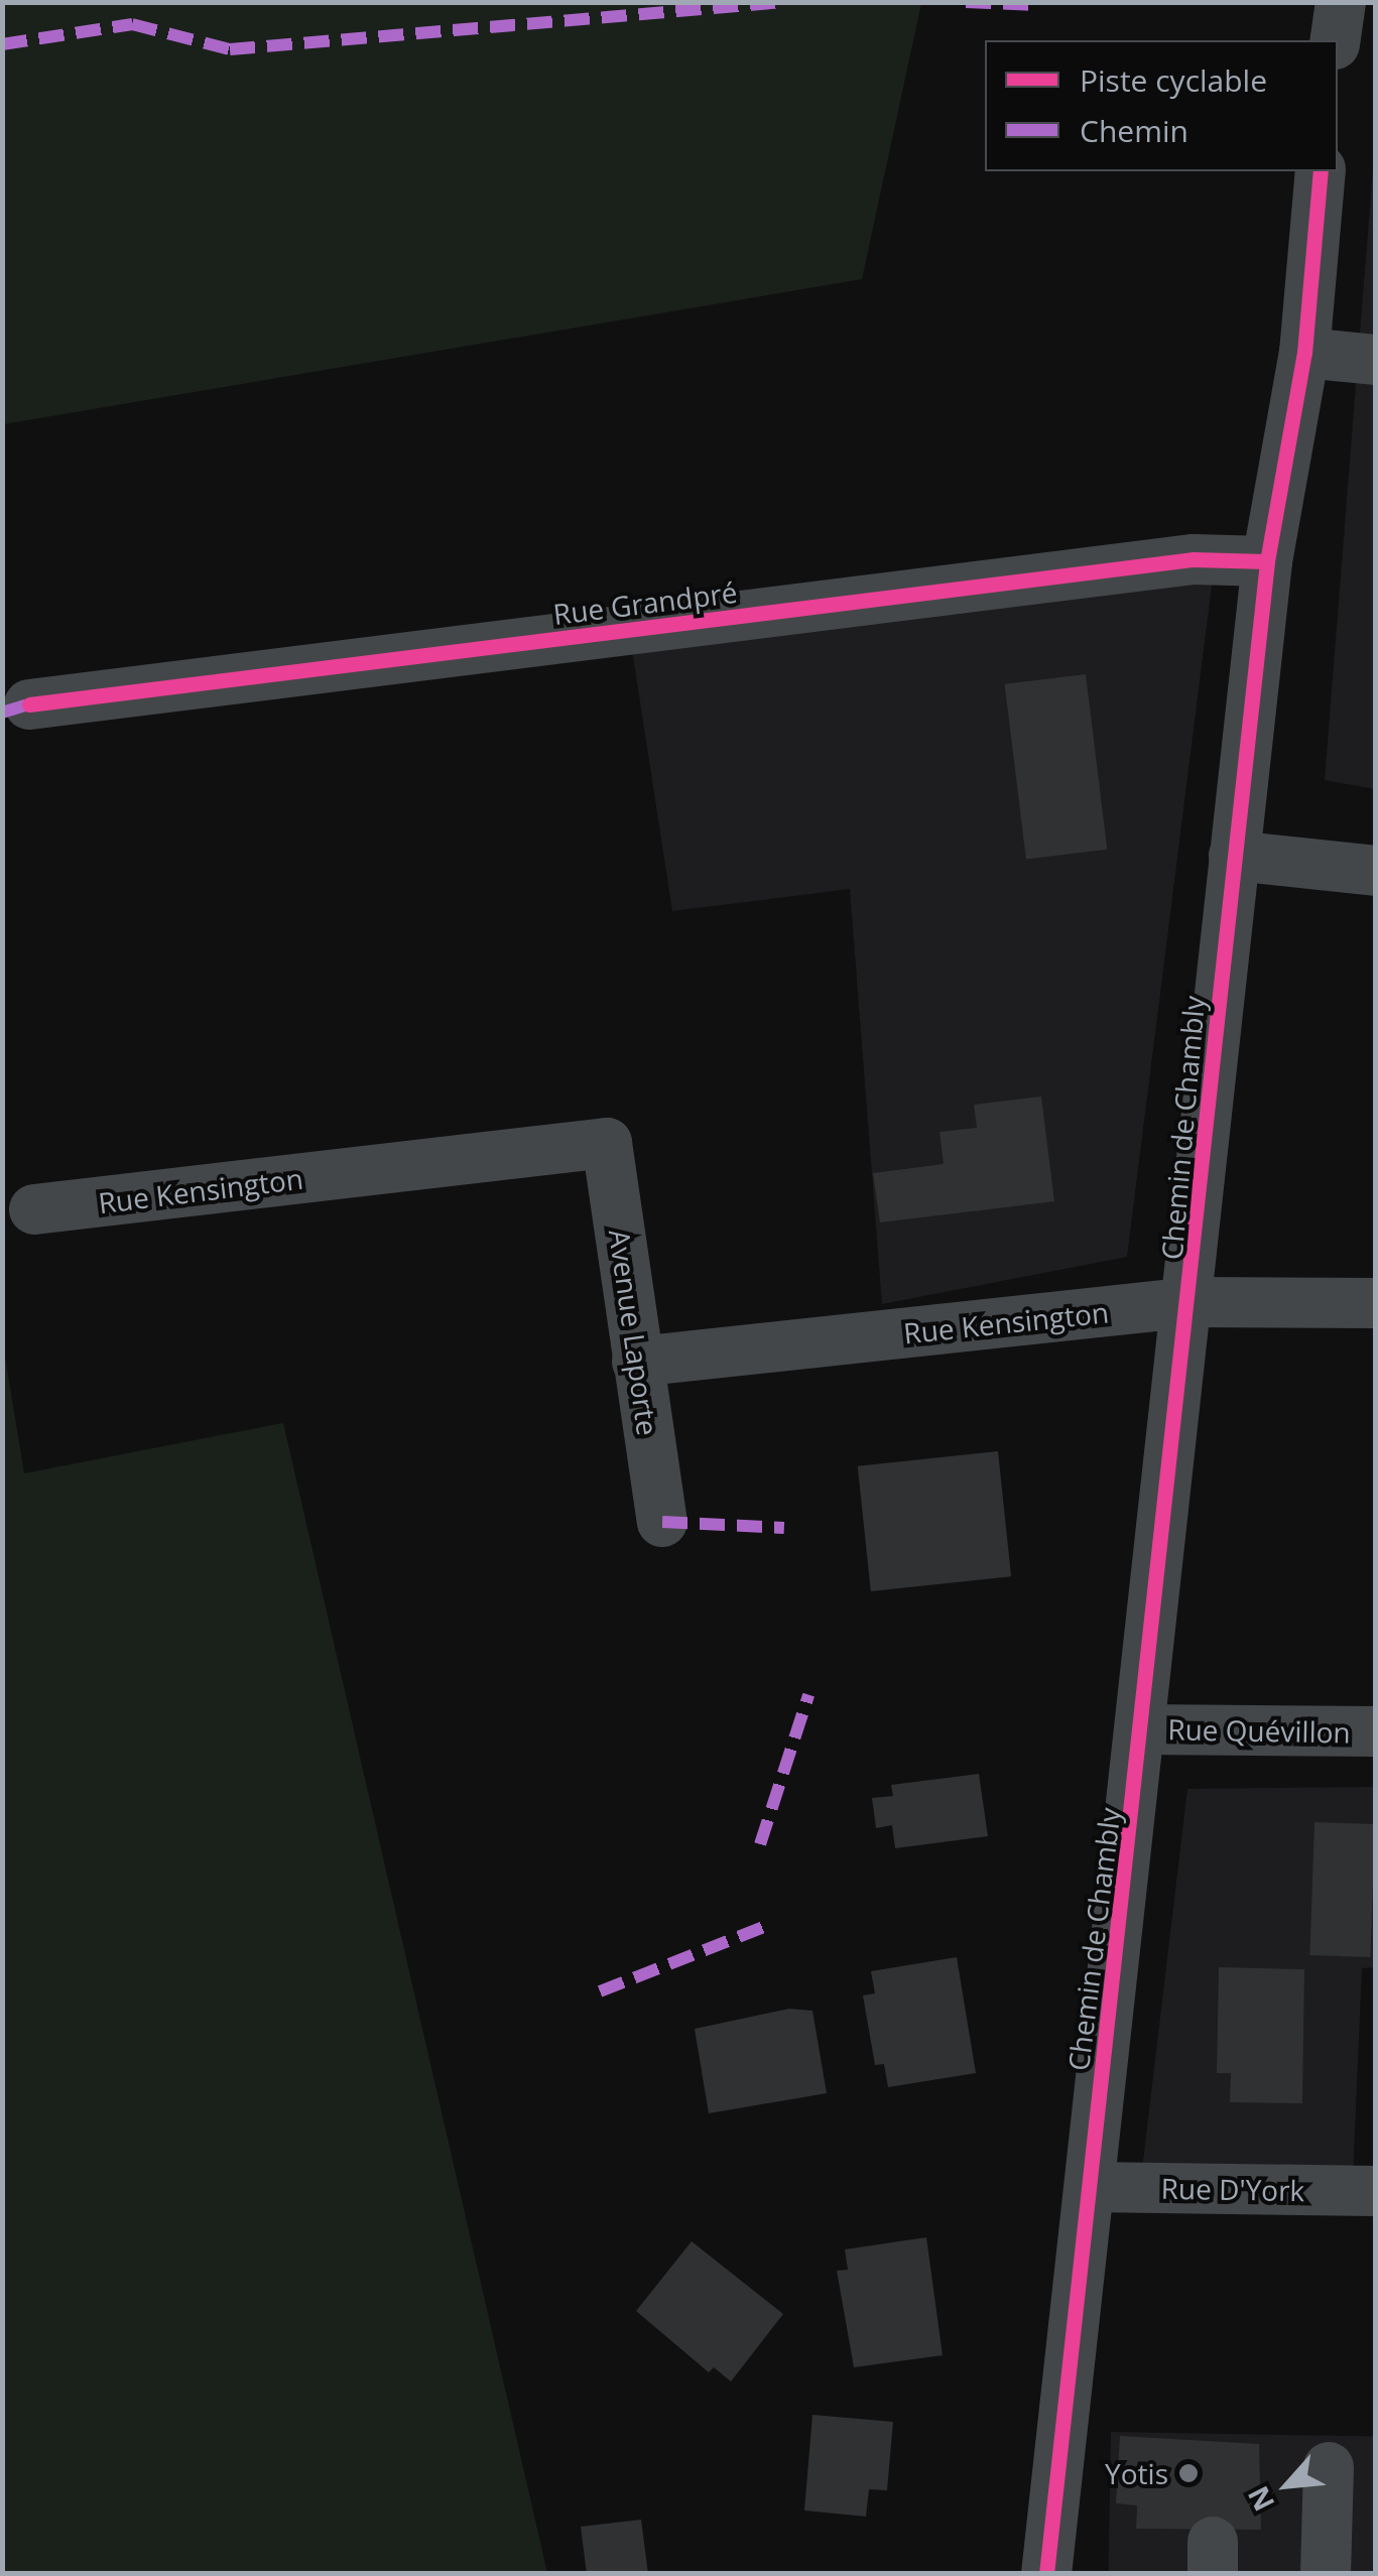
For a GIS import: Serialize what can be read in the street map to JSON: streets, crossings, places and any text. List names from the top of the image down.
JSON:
{
  "streets": {
    "street": [
      "Rue Grandpré",
      "Chemin de Chambly",
      "Rue Kensington",
      "Avenue Laporte",
      "Rue Quévillon",
      "Rue D'York"
    ]
  },
  "crossings": [
    ["Rue Grandpré", "Chemin de Chambly"],
    ["Chemin de Chambly", "Rue Kensington"],
    ["Chemin de Chambly", "Rue Quévillon"],
    ["Chemin de Chambly", "Rue D'York"],
    ["Rue Kensington", "Avenue Laporte"]
  ],
  "places": ["Yotis"],
  "legend": ["Piste cyclable", "Chemin"],
  "north": "bottom left"
}
